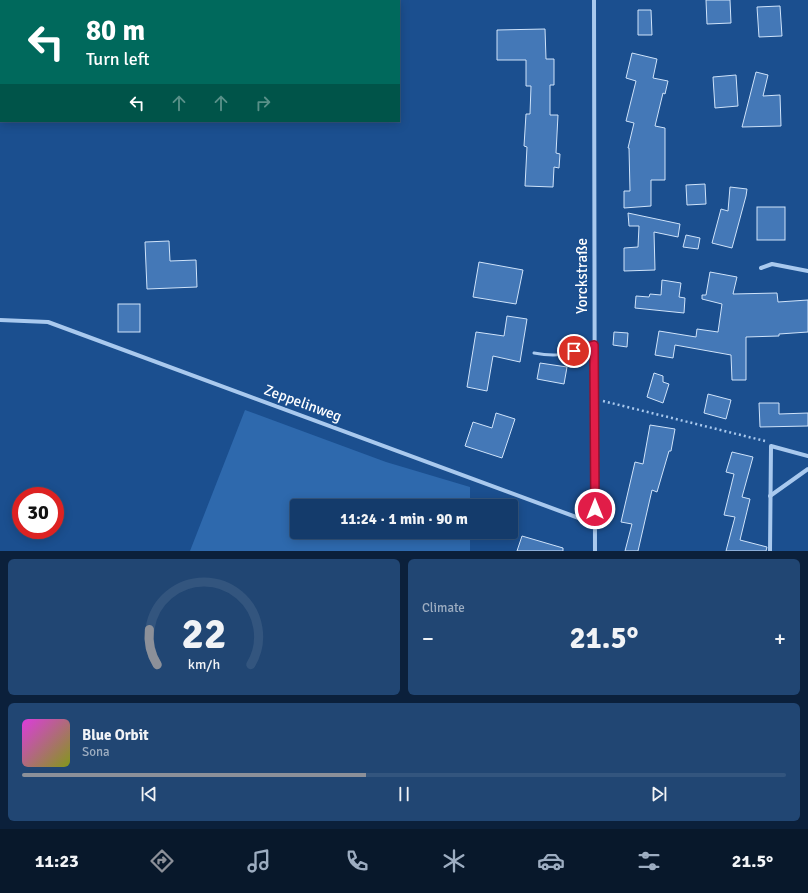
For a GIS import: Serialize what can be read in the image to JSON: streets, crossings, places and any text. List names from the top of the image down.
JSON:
{
  "streets": {
    "street": ["Yorckstraße", "Zeppelinweg"]
  },
  "crossings": [
    ["Yorckstraße", "Zeppelinweg"]
  ],
  "page": {
    "turn": ["80 m", "Turn left"],
    "limit": "30",
    "trip": "11:24 · 1 min · 90 m",
    "tile": "Climate",
    "heat": ["−", "21.5°", "+"],
    "song": ["Blue Orbit", "Sona"],
    "tabs": ["11:23", "21.5°"],
    "gauge": ["22", "km/h"]
  }
}
